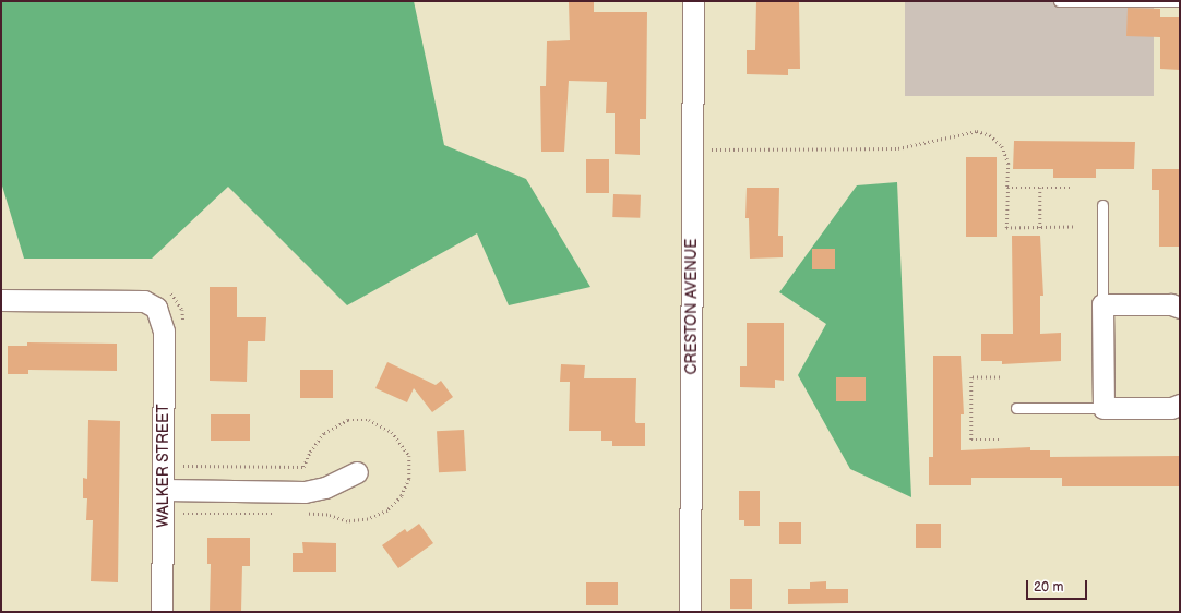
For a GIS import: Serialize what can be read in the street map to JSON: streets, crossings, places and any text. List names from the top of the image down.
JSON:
{
  "streets": {
    "street": ["CRESTON AVENUE", "WALKER STREET"]
  },
  "scale_bar": "20 m"
}
